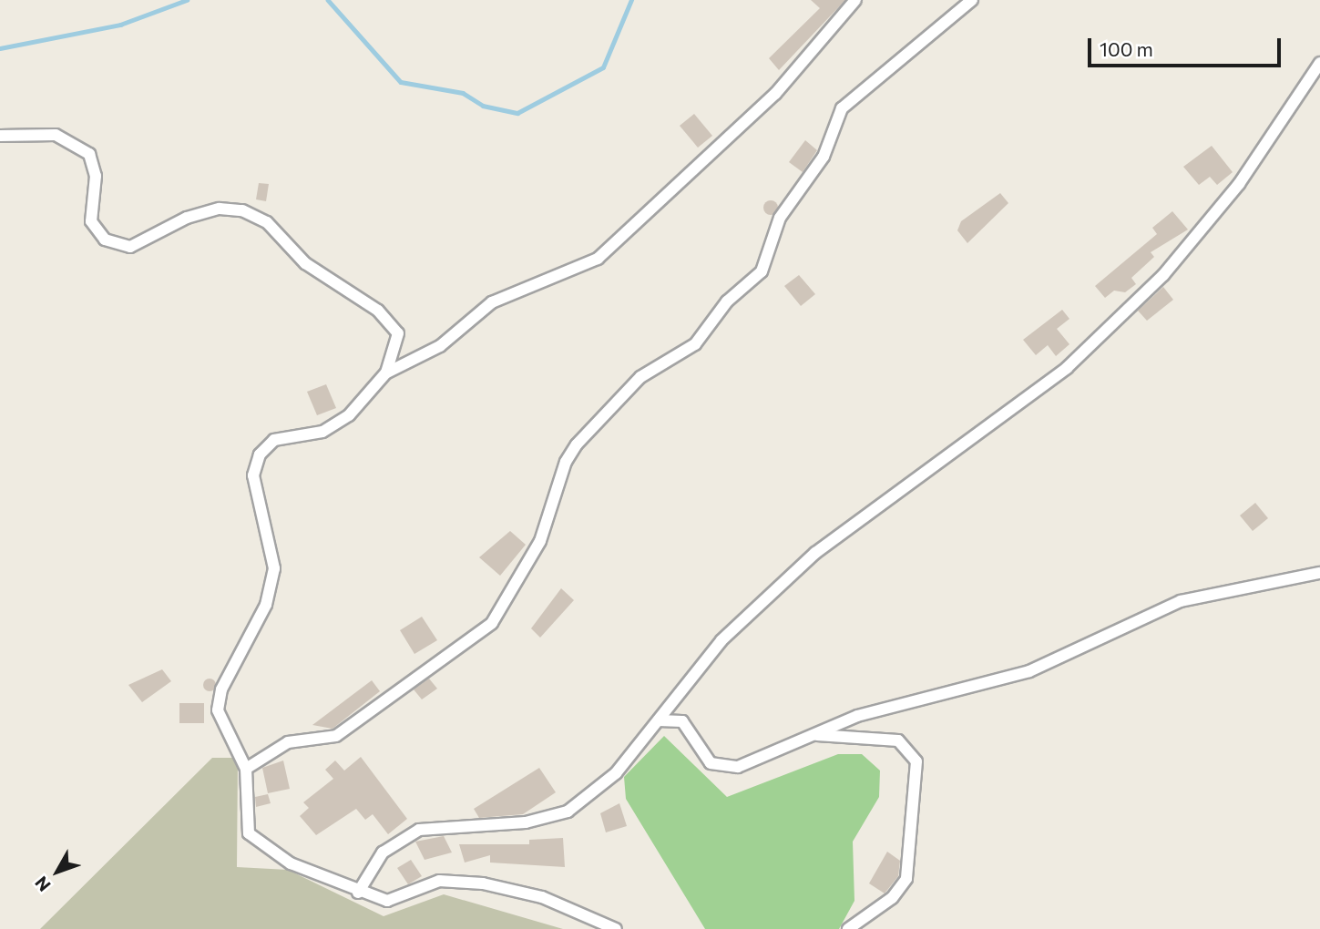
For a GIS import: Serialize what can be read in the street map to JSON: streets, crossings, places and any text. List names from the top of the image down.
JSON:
{
  "scale_bar": "100 m",
  "north": "bottom left"
}
